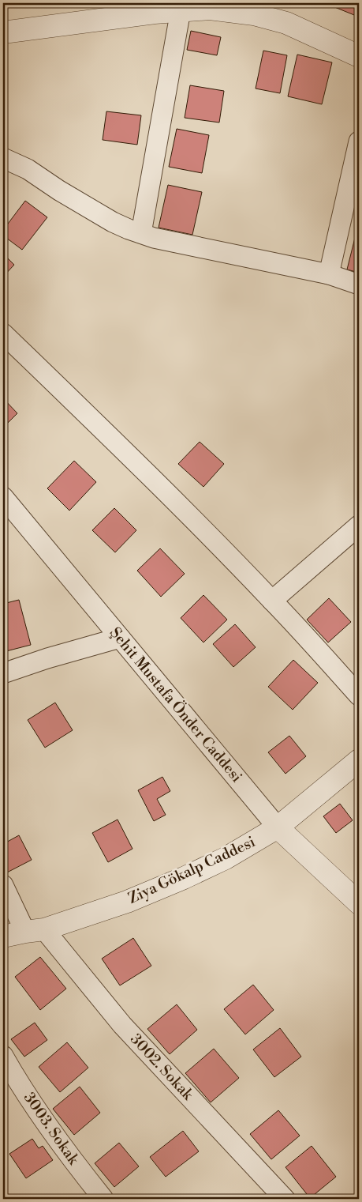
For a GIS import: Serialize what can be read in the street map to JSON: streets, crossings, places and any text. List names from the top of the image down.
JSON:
{
  "streets": {
    "street": [
      "Şehit Mustafa Önder Caddesi",
      "Ziya Gökalp Caddesi",
      "3002. Sokak",
      "3003. Sokak"
    ]
  },
  "crossings": [
    ["Şehit Mustafa Önder Caddesi", "Ziya Gökalp Caddesi"],
    ["Ziya Gökalp Caddesi", "3002. Sokak"]
  ]
}
